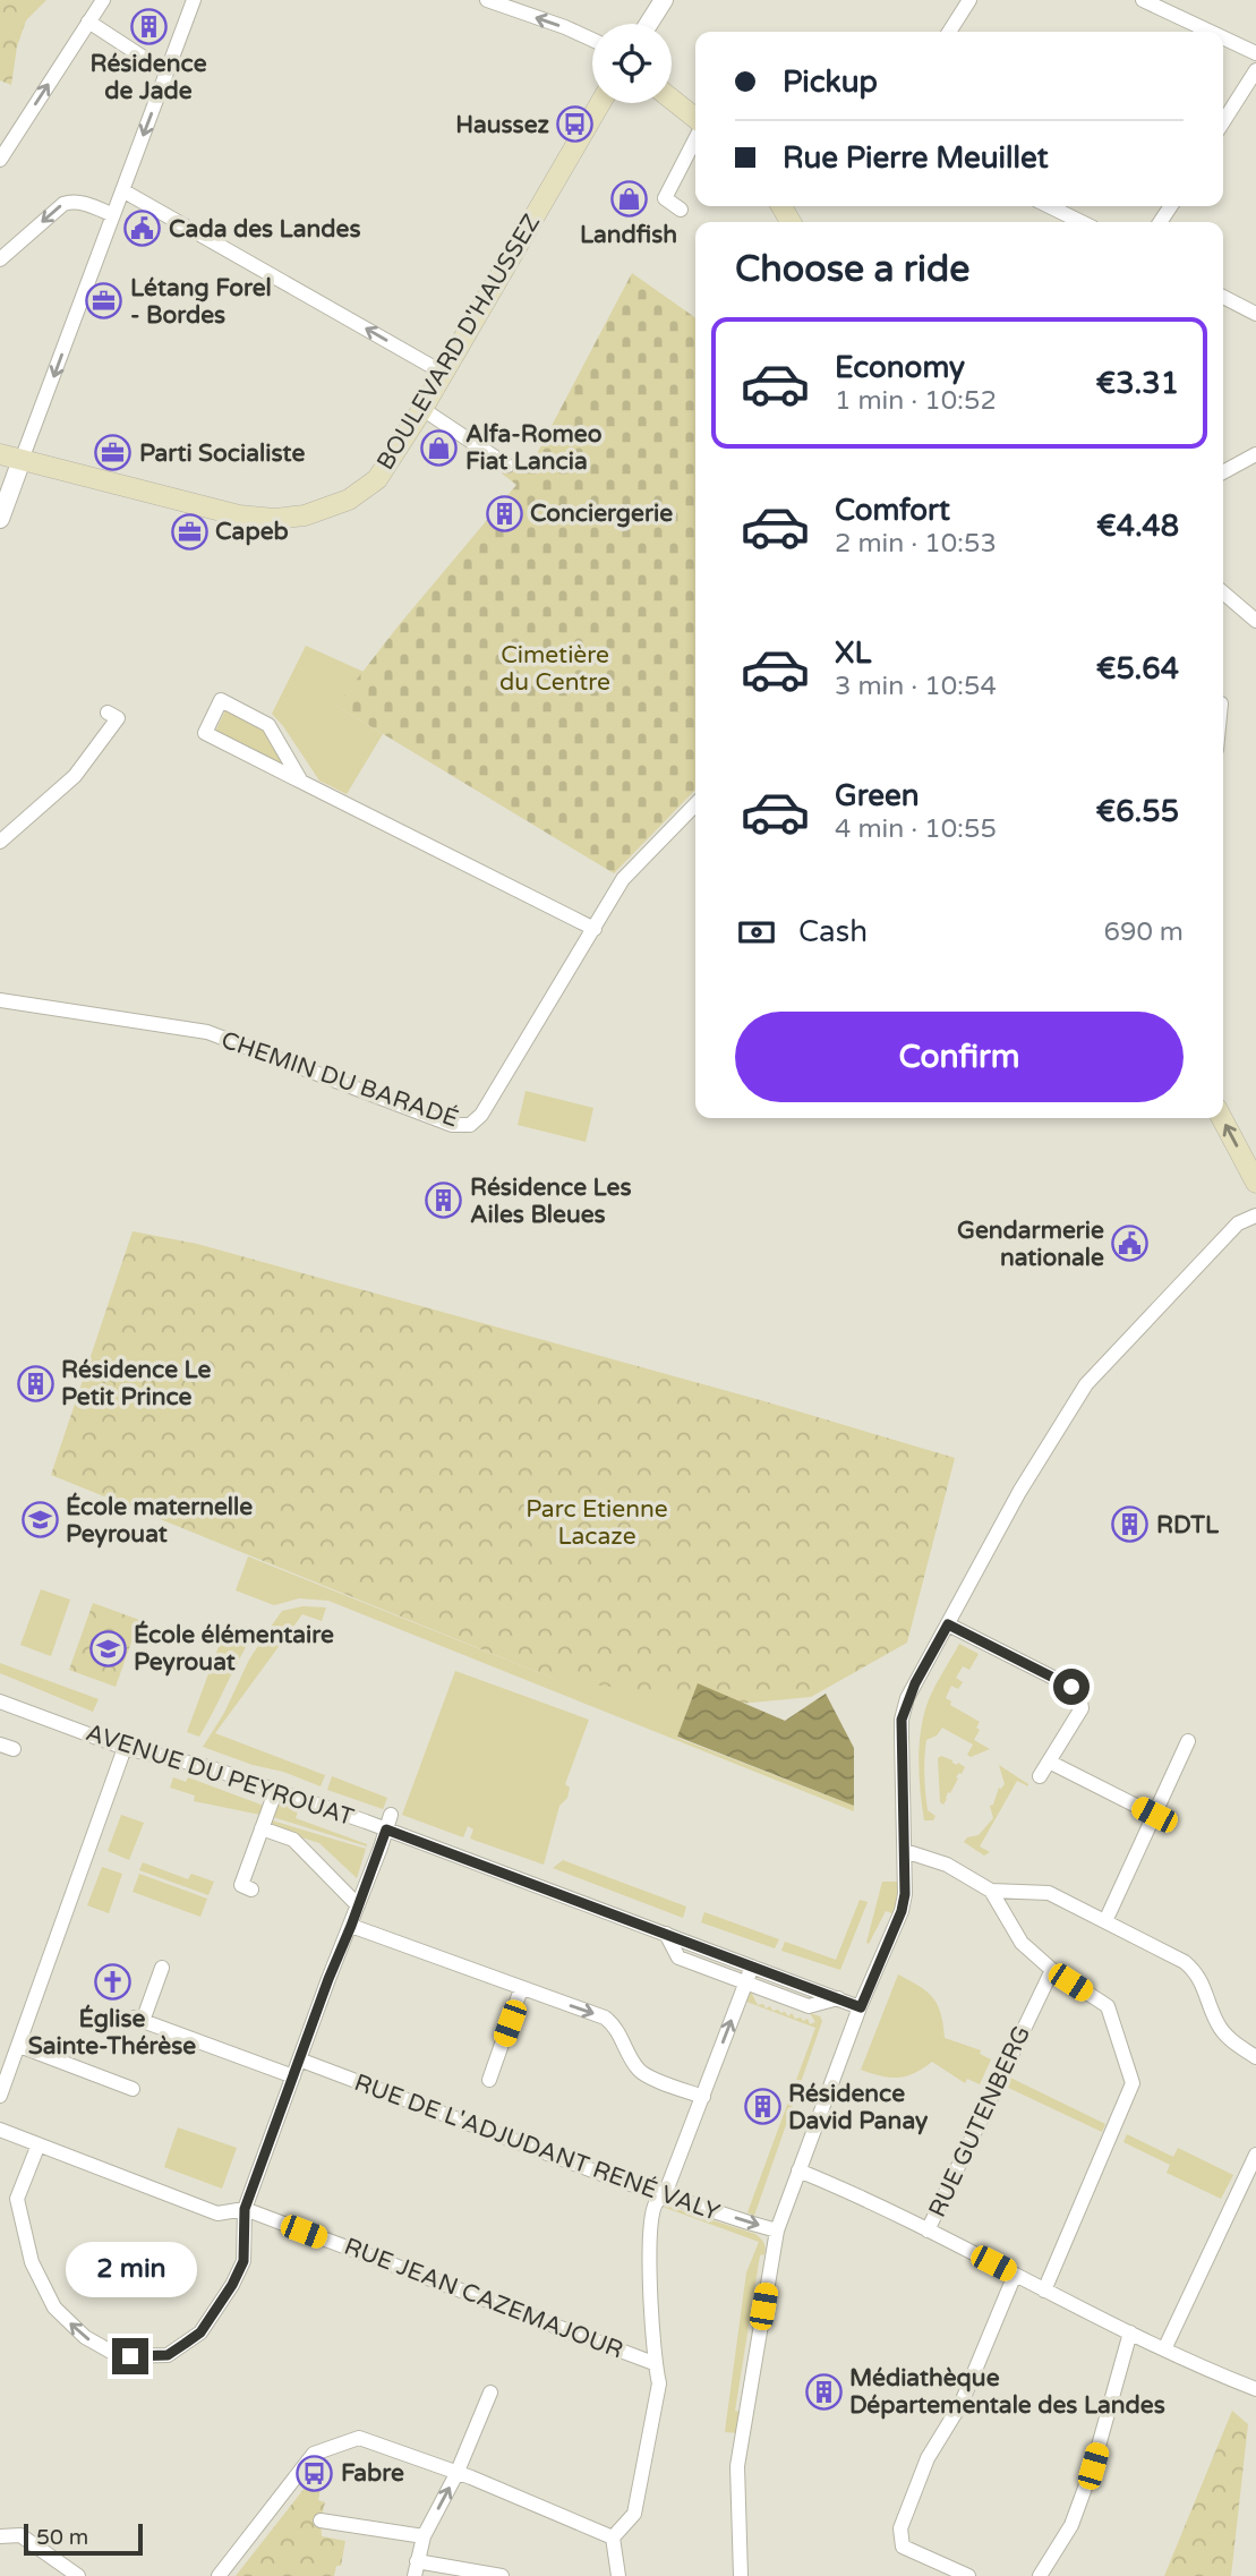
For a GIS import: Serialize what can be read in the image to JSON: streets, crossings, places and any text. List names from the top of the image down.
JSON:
{
  "streets": {
    "main road": ["BOULEVARD D'HAUSSEZ"],
    "street": [
      "CHEMIN DU BARADÉ",
      "AVENUE DU PEYROUAT",
      "RUE GUTENBERG",
      "RUE DE L'ADJUDANT RENÉ VALY",
      "RUE JEAN CAZEMAJOUR"
    ]
  },
  "parks": ["Cimetière du Centre", "Parc Etienne Lacaze"],
  "places": {
    "building": [
      "Résidence de Jade",
      "Conciergerie",
      "Résidence Les Ailes Bleues",
      "Résidence Le Petit Prince",
      "RDTL",
      "Résidence David Panay",
      "Médiathèque Départementale des Landes"
    ],
    "bus stop": ["Haussez", "Fabre"],
    "shop": ["Landfish", "Alfa-Romeo Fiat Lancia"],
    "public building": ["Cada des Landes", "Gendarmerie nationale"],
    "office": ["Létang Forel - Bordes", "Parti Socialiste", "Capeb"],
    "school or university": ["École maternelle Peyrouat", "École élémentaire Peyrouat"],
    "church": ["Église Sainte-Thérèse"]
  },
  "scale_bar": "50 m",
  "page": {
    "banner": ["Pickup", "Rue Pierre Meuillet"],
    "heading": "Choose a ride",
    "list": [
      {
        "name": "Economy",
        "note": "1 min · 10:52",
        "value": "€3.31"
      },
      {
        "name": "Comfort",
        "note": "2 min · 10:53",
        "value": "€4.48"
      },
      {
        "name": "XL",
        "note": "3 min · 10:54",
        "value": "€5.64"
      },
      {
        "name": "Green",
        "note": "4 min · 10:55",
        "value": "€6.55"
      }
    ],
    "pay": ["Cash", "690 m"],
    "buttons": "Confirm",
    "bubble": "2 min",
    "scale": "50 m"
  }
}
